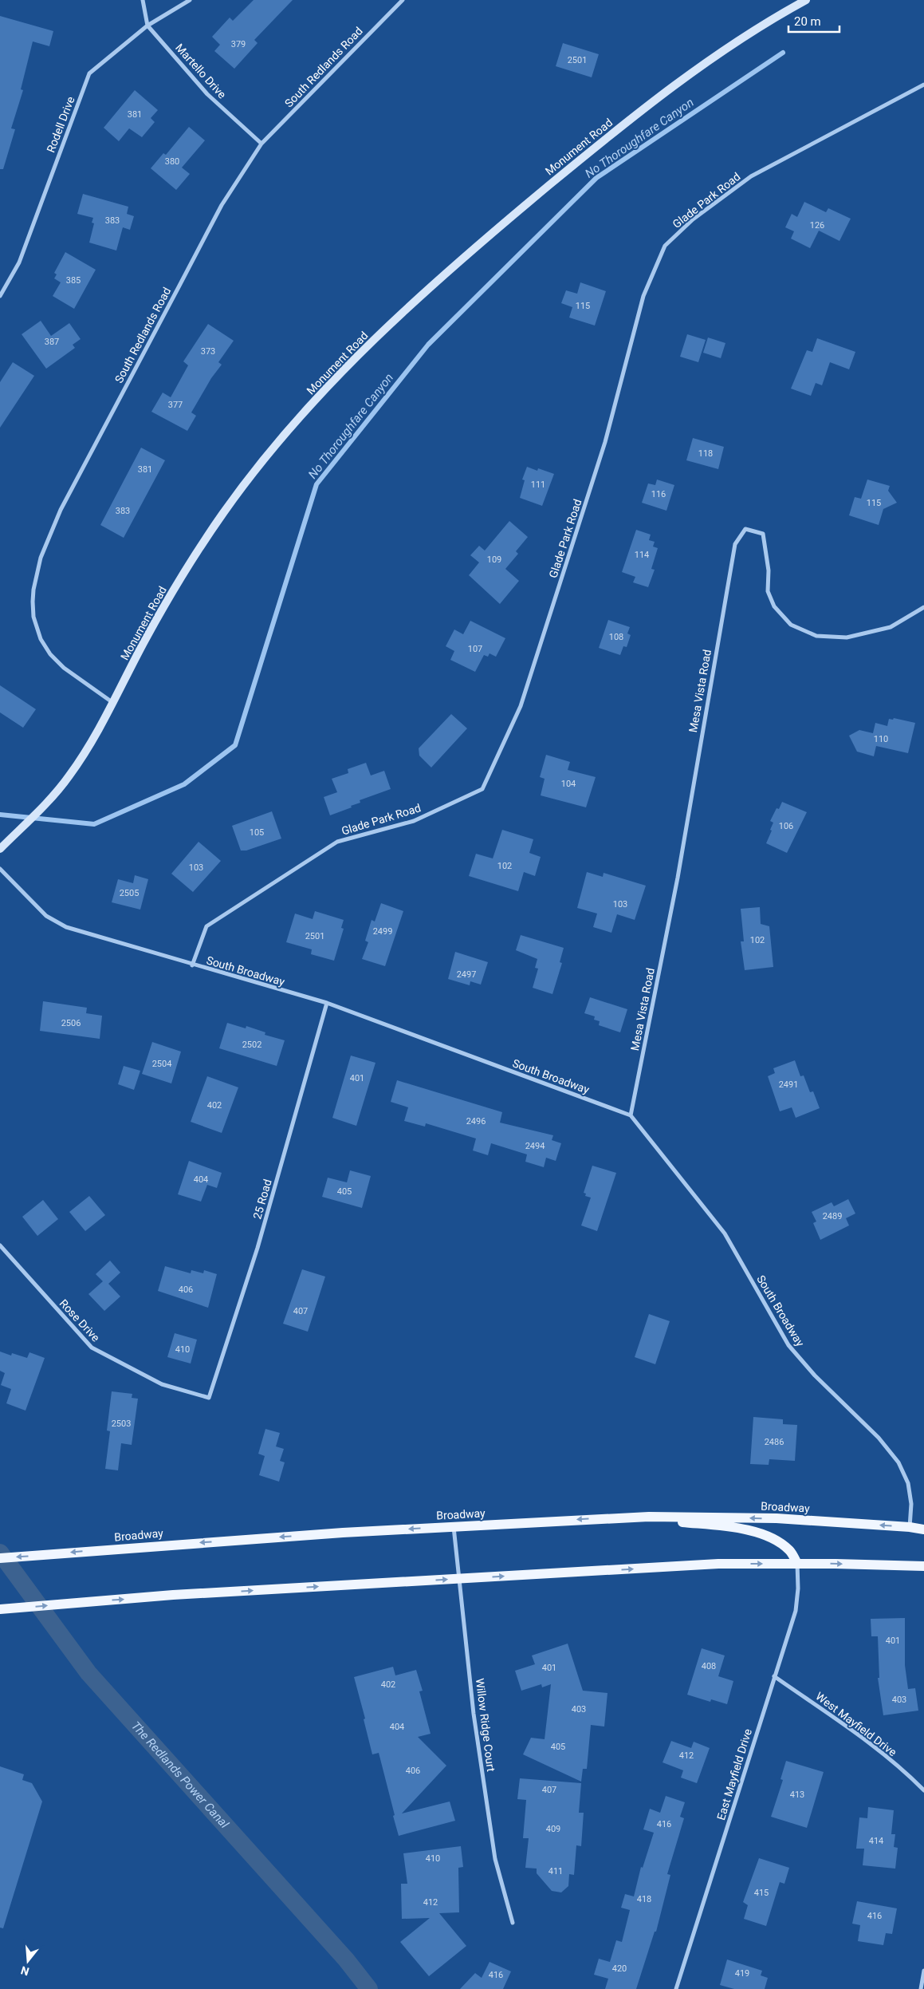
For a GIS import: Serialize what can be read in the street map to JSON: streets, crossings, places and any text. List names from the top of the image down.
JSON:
{
  "streets": {
    "main road": ["Monument Road", "Broadway"],
    "street": [
      "South Redlands Road",
      "Martello Drive",
      "Rodell Drive",
      "Glade Park Road",
      "Mesa Vista Road",
      "South Broadway",
      "25 Road",
      "Rose Drive",
      "West Mayfield Drive",
      "Willow Ridge Court",
      "East Mayfield Drive"
    ]
  },
  "crossings": [
    ["South Redlands Road", "Martello Drive"],
    ["South Redlands Road", "Monument Road"],
    ["Martello Drive", "Rodell Drive"],
    ["Glade Park Road", "South Broadway"],
    ["Mesa Vista Road", "South Broadway"],
    ["South Broadway", "25 Road"],
    ["South Broadway", "Broadway"],
    ["25 Road", "Rose Drive"],
    ["Broadway", "Willow Ridge Court"],
    ["West Mayfield Drive", "East Mayfield Drive"]
  ],
  "water": ["No Thoroughfare Canyon", "The Redlands Power Canal"],
  "house_numbers": [
    "379",
    "2501",
    "381",
    "380",
    "383",
    "126",
    "385",
    "115",
    "387",
    "373",
    "377",
    "118",
    "381",
    "111",
    "116",
    "115",
    "383",
    "114",
    "109",
    "108",
    "107",
    "110",
    "104",
    "106",
    "105",
    "102",
    "103",
    "2505",
    "103",
    "2499",
    "2501",
    "102",
    "2497",
    "2506",
    "2502",
    "2504",
    "401",
    "2491",
    "402",
    "2496",
    "2494",
    "404",
    "405",
    "2489",
    "406",
    "407",
    "410",
    "2503",
    "2486",
    "401",
    "408",
    "401",
    "402",
    "403",
    "403",
    "404",
    "405",
    "412",
    "406",
    "407",
    "413",
    "416",
    "409",
    "414",
    "410",
    "411",
    "415",
    "418",
    "412",
    "416",
    "420",
    "419",
    "416"
  ],
  "scale_bar": "20 m",
  "north": "bottom"
}
